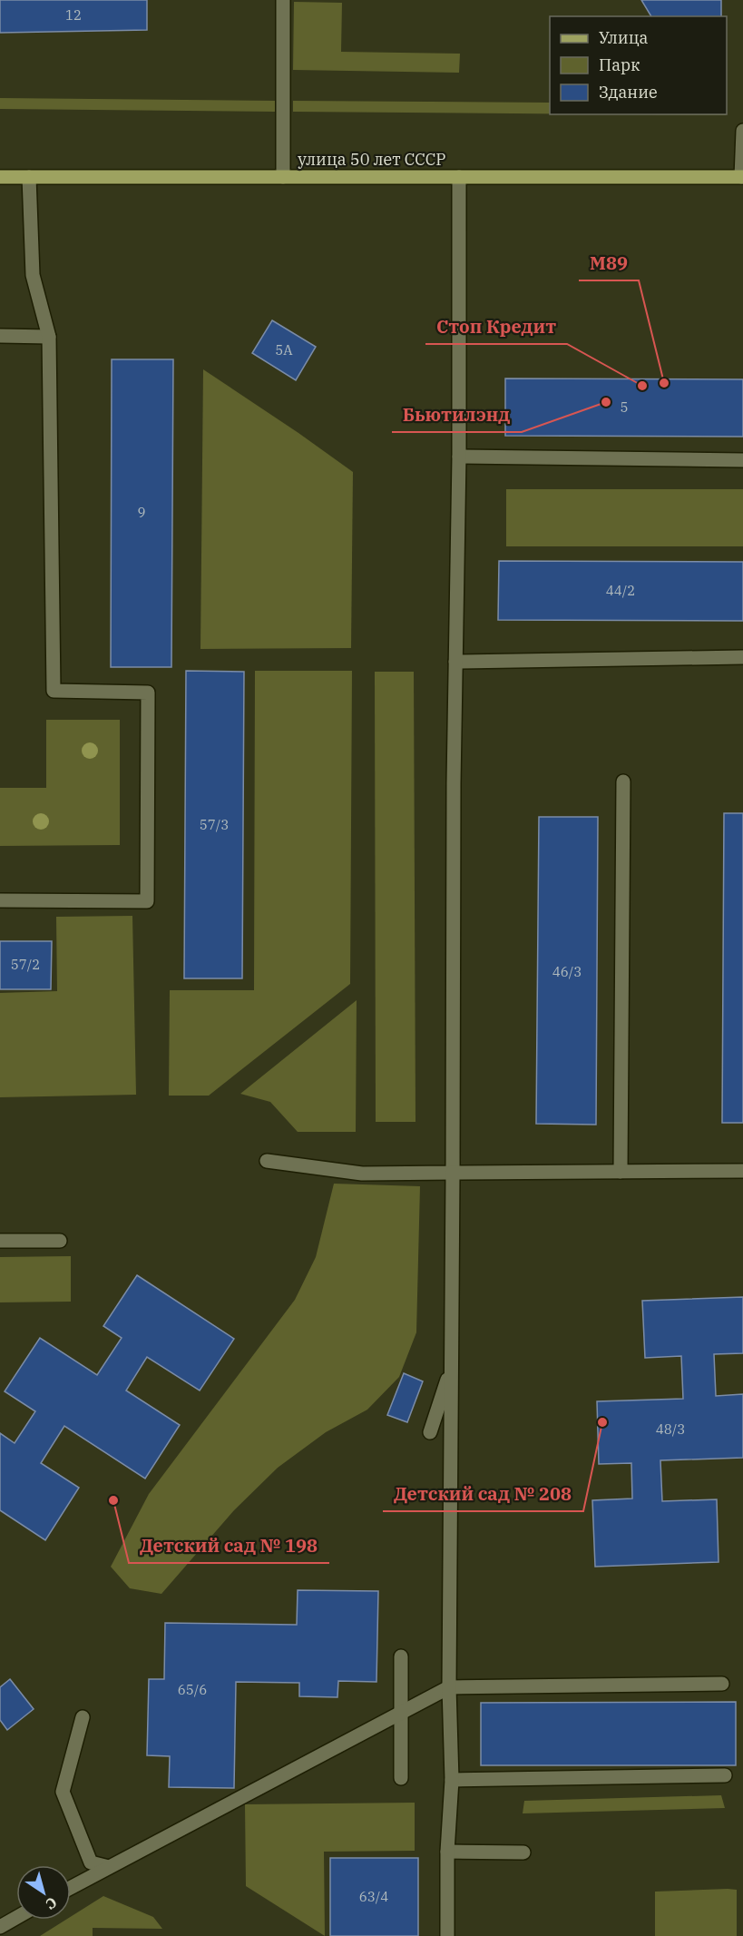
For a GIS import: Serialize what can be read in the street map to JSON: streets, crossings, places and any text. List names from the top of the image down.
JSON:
{
  "streets": {
    "main road": ["улица 50 лет СССР"]
  },
  "places": [
    "М89",
    "Стоп Кредит",
    "Бьютилэнд",
    "Детский сад № 208",
    "Детский сад № 198"
  ],
  "house_numbers": [
    "12",
    "5А",
    "5",
    "9",
    "44/2",
    "57/3",
    "57/2",
    "46/3",
    "48/3",
    "65/6",
    "63/4"
  ],
  "legend": ["Улица", "Парк", "Здание"],
  "north": "bottom right"
}
